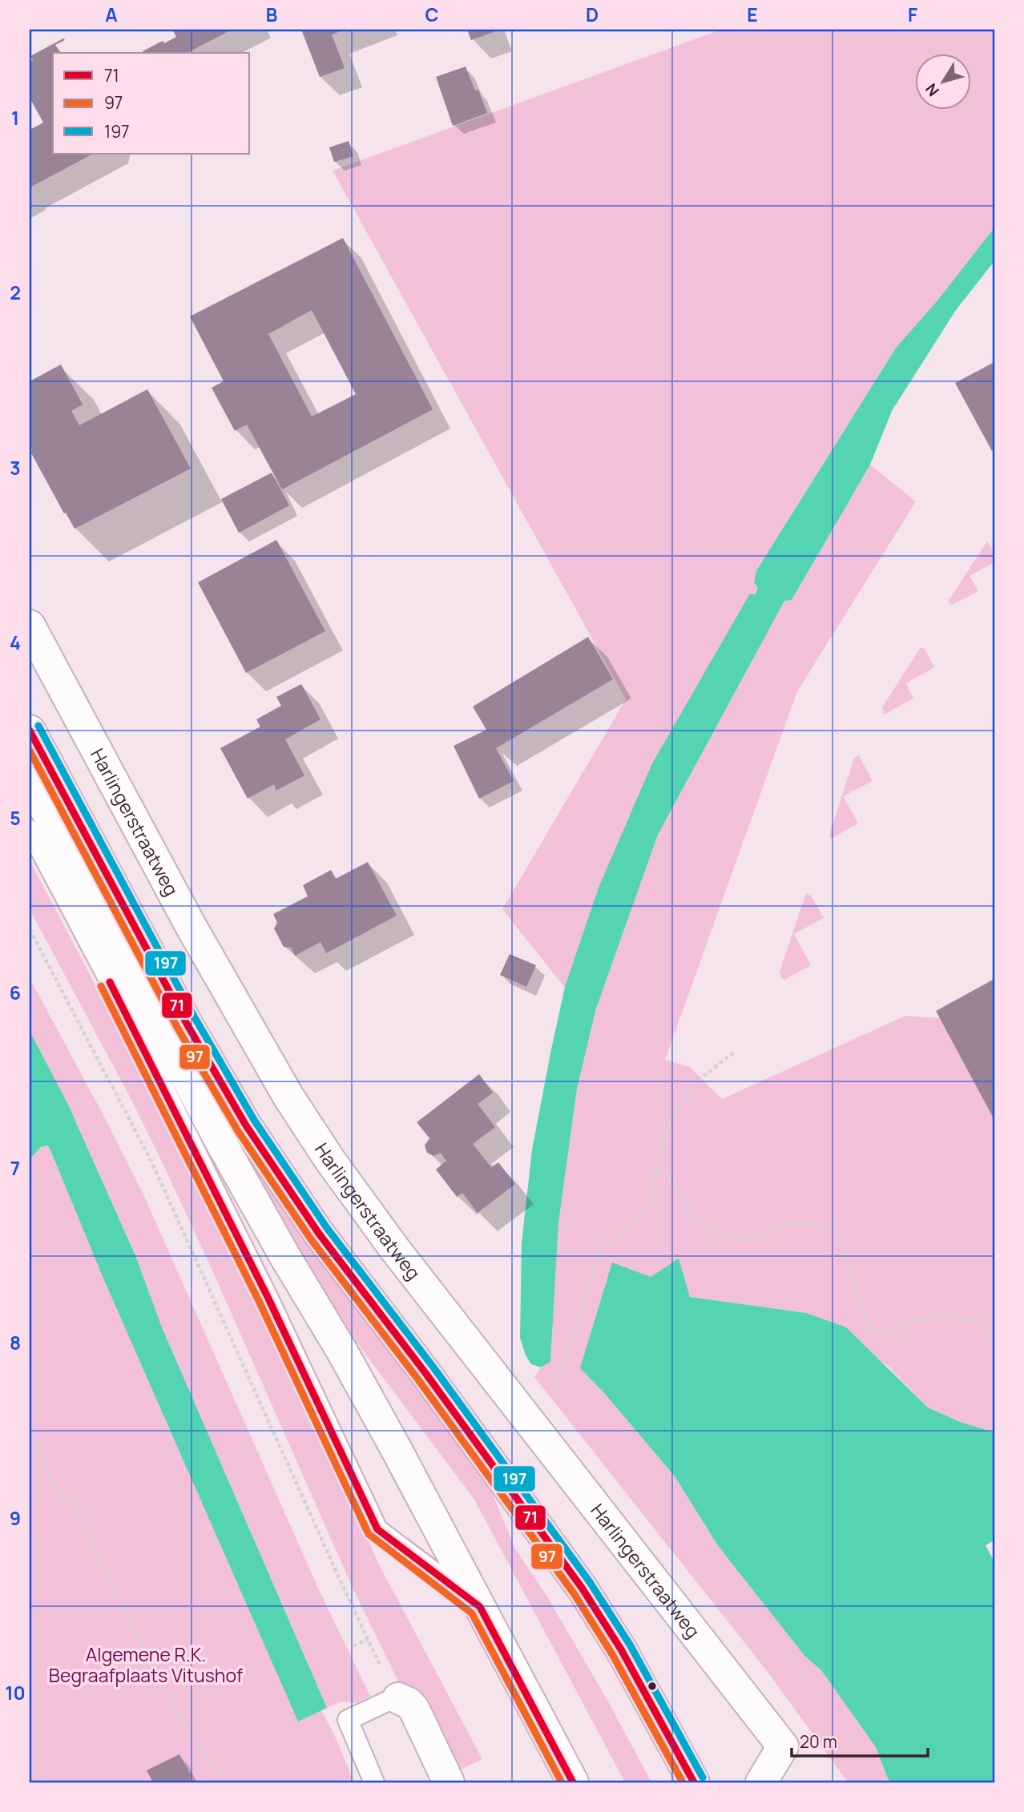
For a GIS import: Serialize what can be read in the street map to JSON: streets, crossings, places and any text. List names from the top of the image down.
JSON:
{
  "streets": {
    "main road": ["Harlingerstraatweg"]
  },
  "parks": ["Algemene R.K. Begraafplaats Vitushof"],
  "lines": ["transit line 197", "transit line 71", "transit line 97"],
  "legend": ["71", "97", "197"],
  "scale_bar": "20 m",
  "north": "bottom left",
  "grid": {
    "columns": [
      "A",
      "B",
      "C",
      "D",
      "E",
      "F"
    ],
    "rows": [
      "1",
      "2",
      "3",
      "4",
      "5",
      "6",
      "7",
      "8",
      "9",
      "10"
    ]
  }
}
